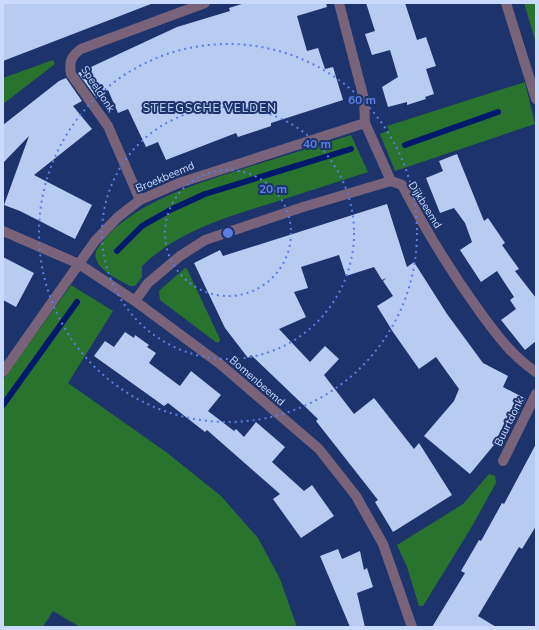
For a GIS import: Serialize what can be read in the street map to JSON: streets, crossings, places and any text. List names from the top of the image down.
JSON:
{
  "streets": {
    "street": [
      "Speeldonk",
      "Broekbeemd",
      "Dijkbeemd",
      "Bomenbeemd",
      "Buurtdonk"
    ]
  },
  "crossings": [
    ["Speeldonk", "Broekbeemd"],
    ["Broekbeemd", "Dijkbeemd"],
    ["Broekbeemd", "Bomenbeemd"]
  ],
  "districts": ["STEEGSCHE VELDEN"],
  "rings": ["60 m", "40 m", "20 m"]
}
